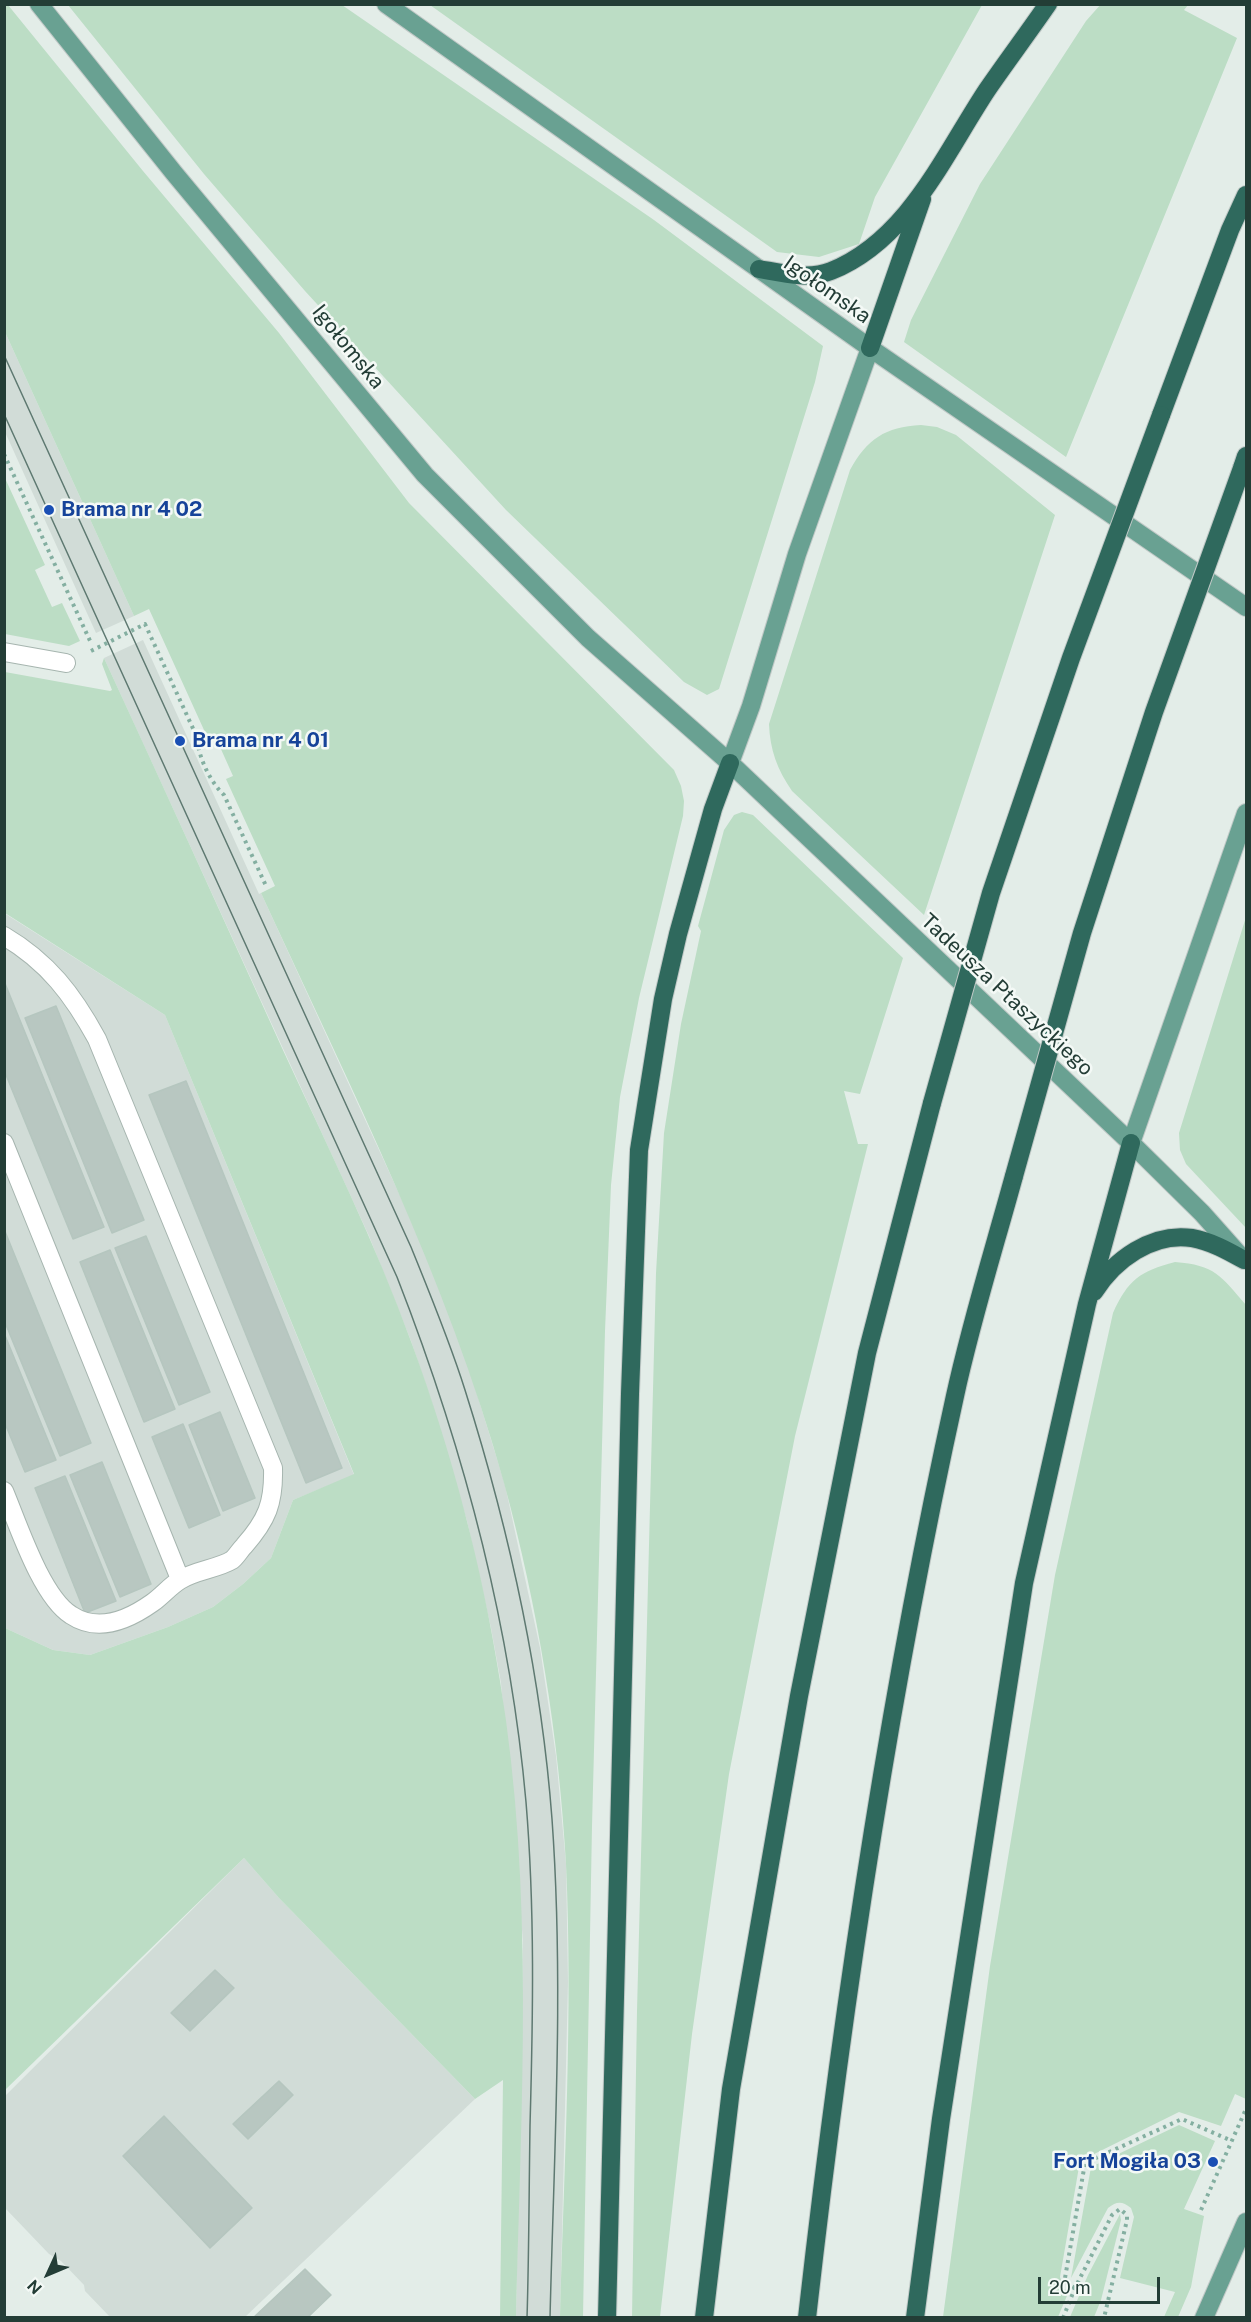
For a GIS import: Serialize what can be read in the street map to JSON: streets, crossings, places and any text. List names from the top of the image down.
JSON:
{
  "streets": {
    "main road": ["Igołomska", "Tadeusza Ptaszyckiego"]
  },
  "crossings": [
    ["Igołomska", "Tadeusza Ptaszyckiego"]
  ],
  "places": ["Brama nr 4 02", "Brama nr 4 01", "Fort Mogiła 03"],
  "scale_bar": "20 m",
  "north": "bottom left"
}
